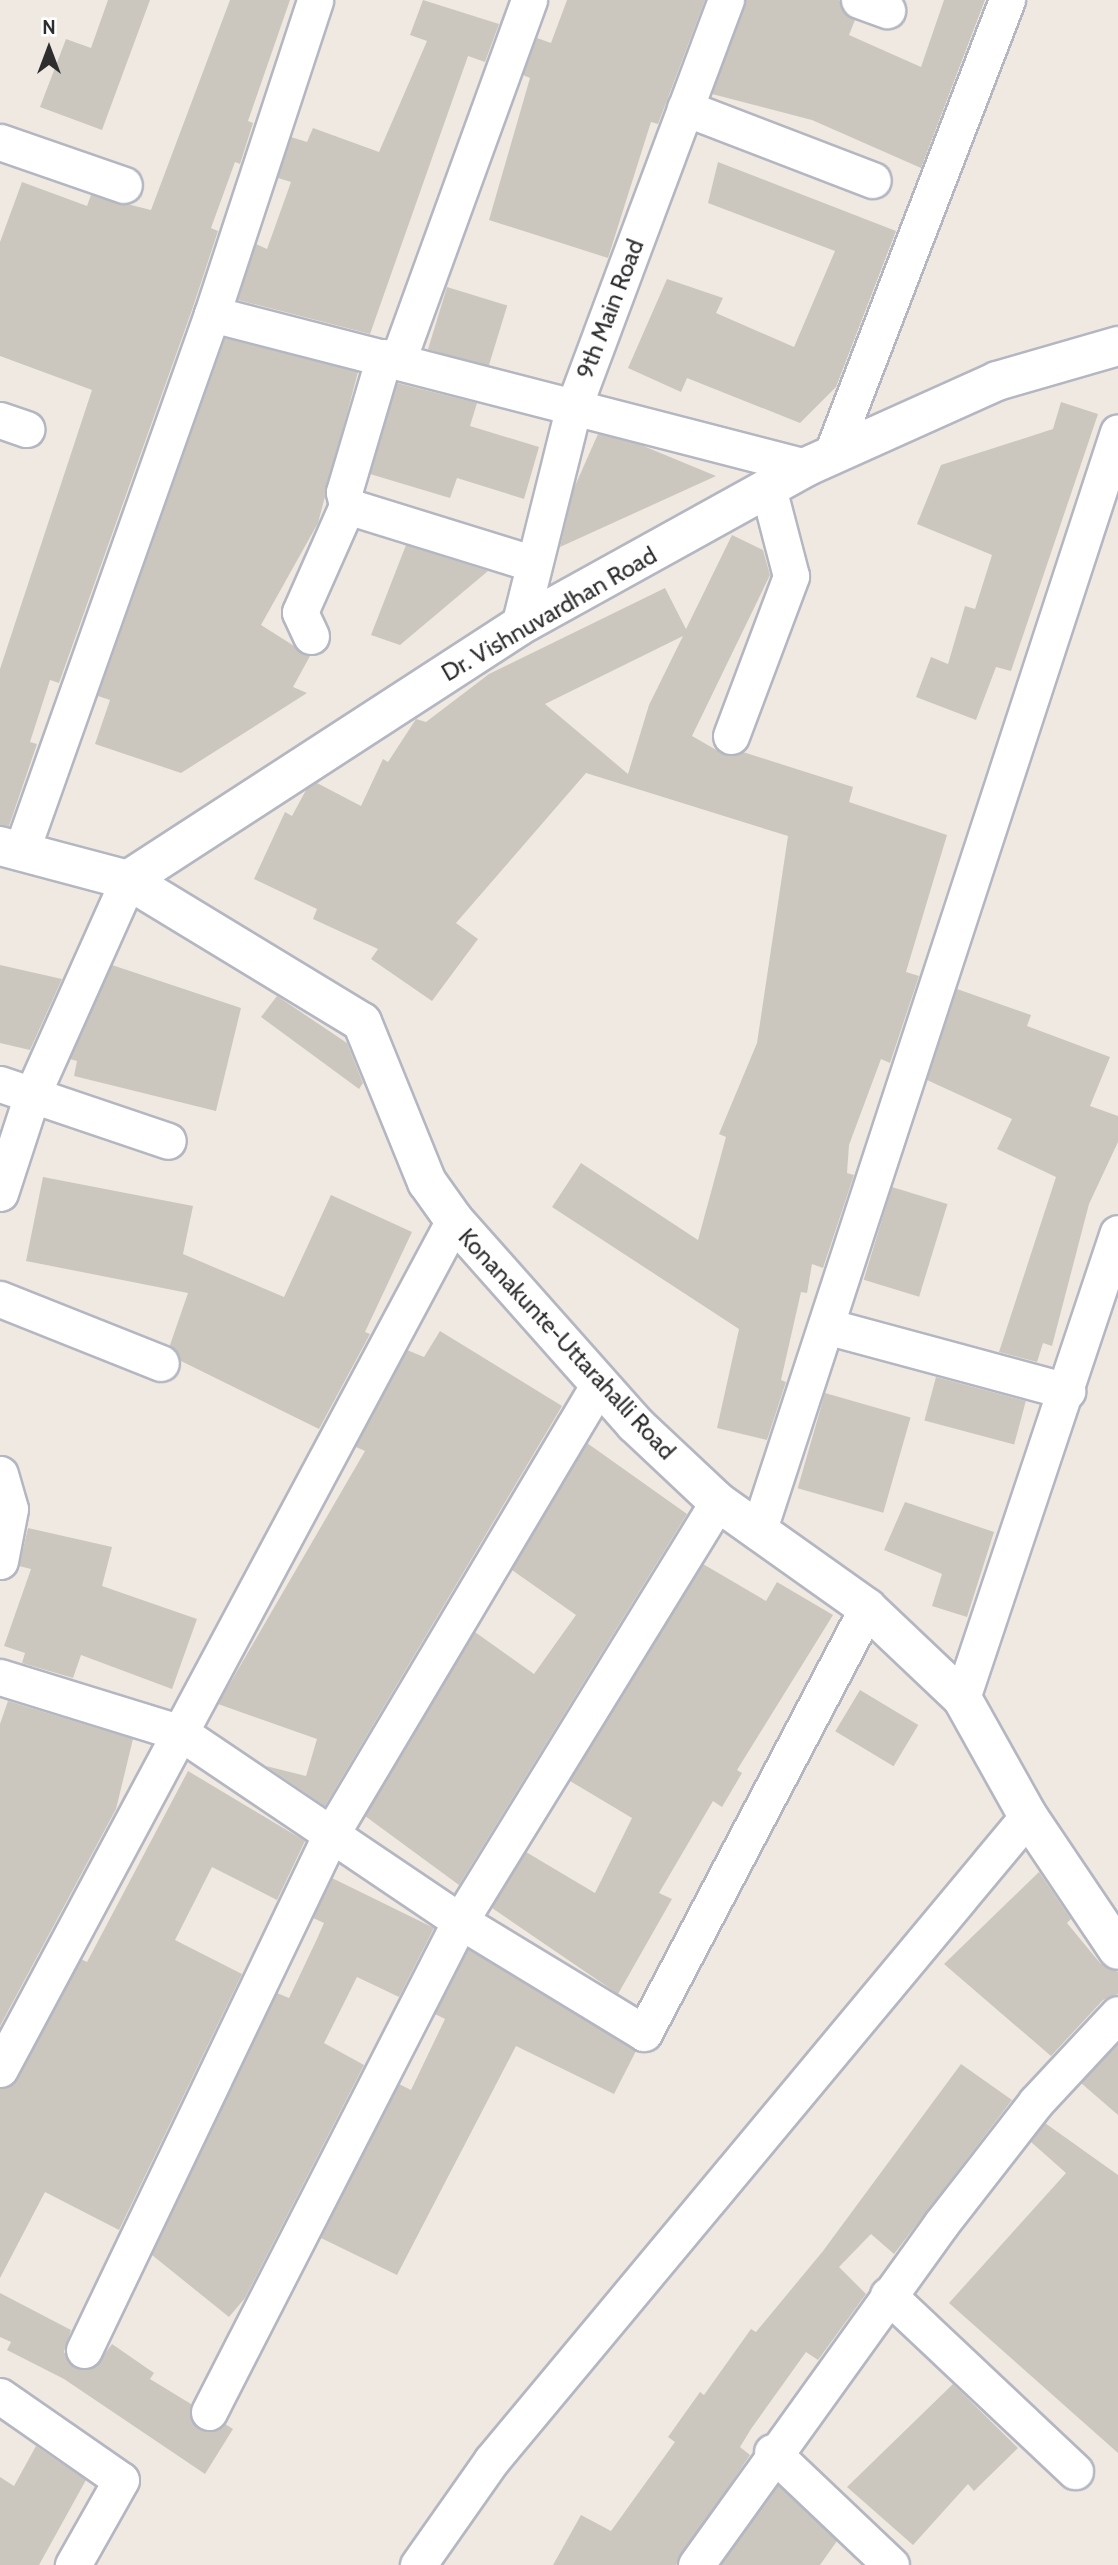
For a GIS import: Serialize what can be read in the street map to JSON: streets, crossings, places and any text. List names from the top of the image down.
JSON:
{
  "streets": {
    "main road": ["Dr. Vishnuvardhan Road", "Konanakunte-Uttarahalli Road"],
    "street": ["9th Main Road"]
  },
  "crossings": [
    ["9th Main Road", "Dr. Vishnuvardhan Road"],
    ["Dr. Vishnuvardhan Road", "Konanakunte-Uttarahalli Road"]
  ],
  "north": "top"
}
